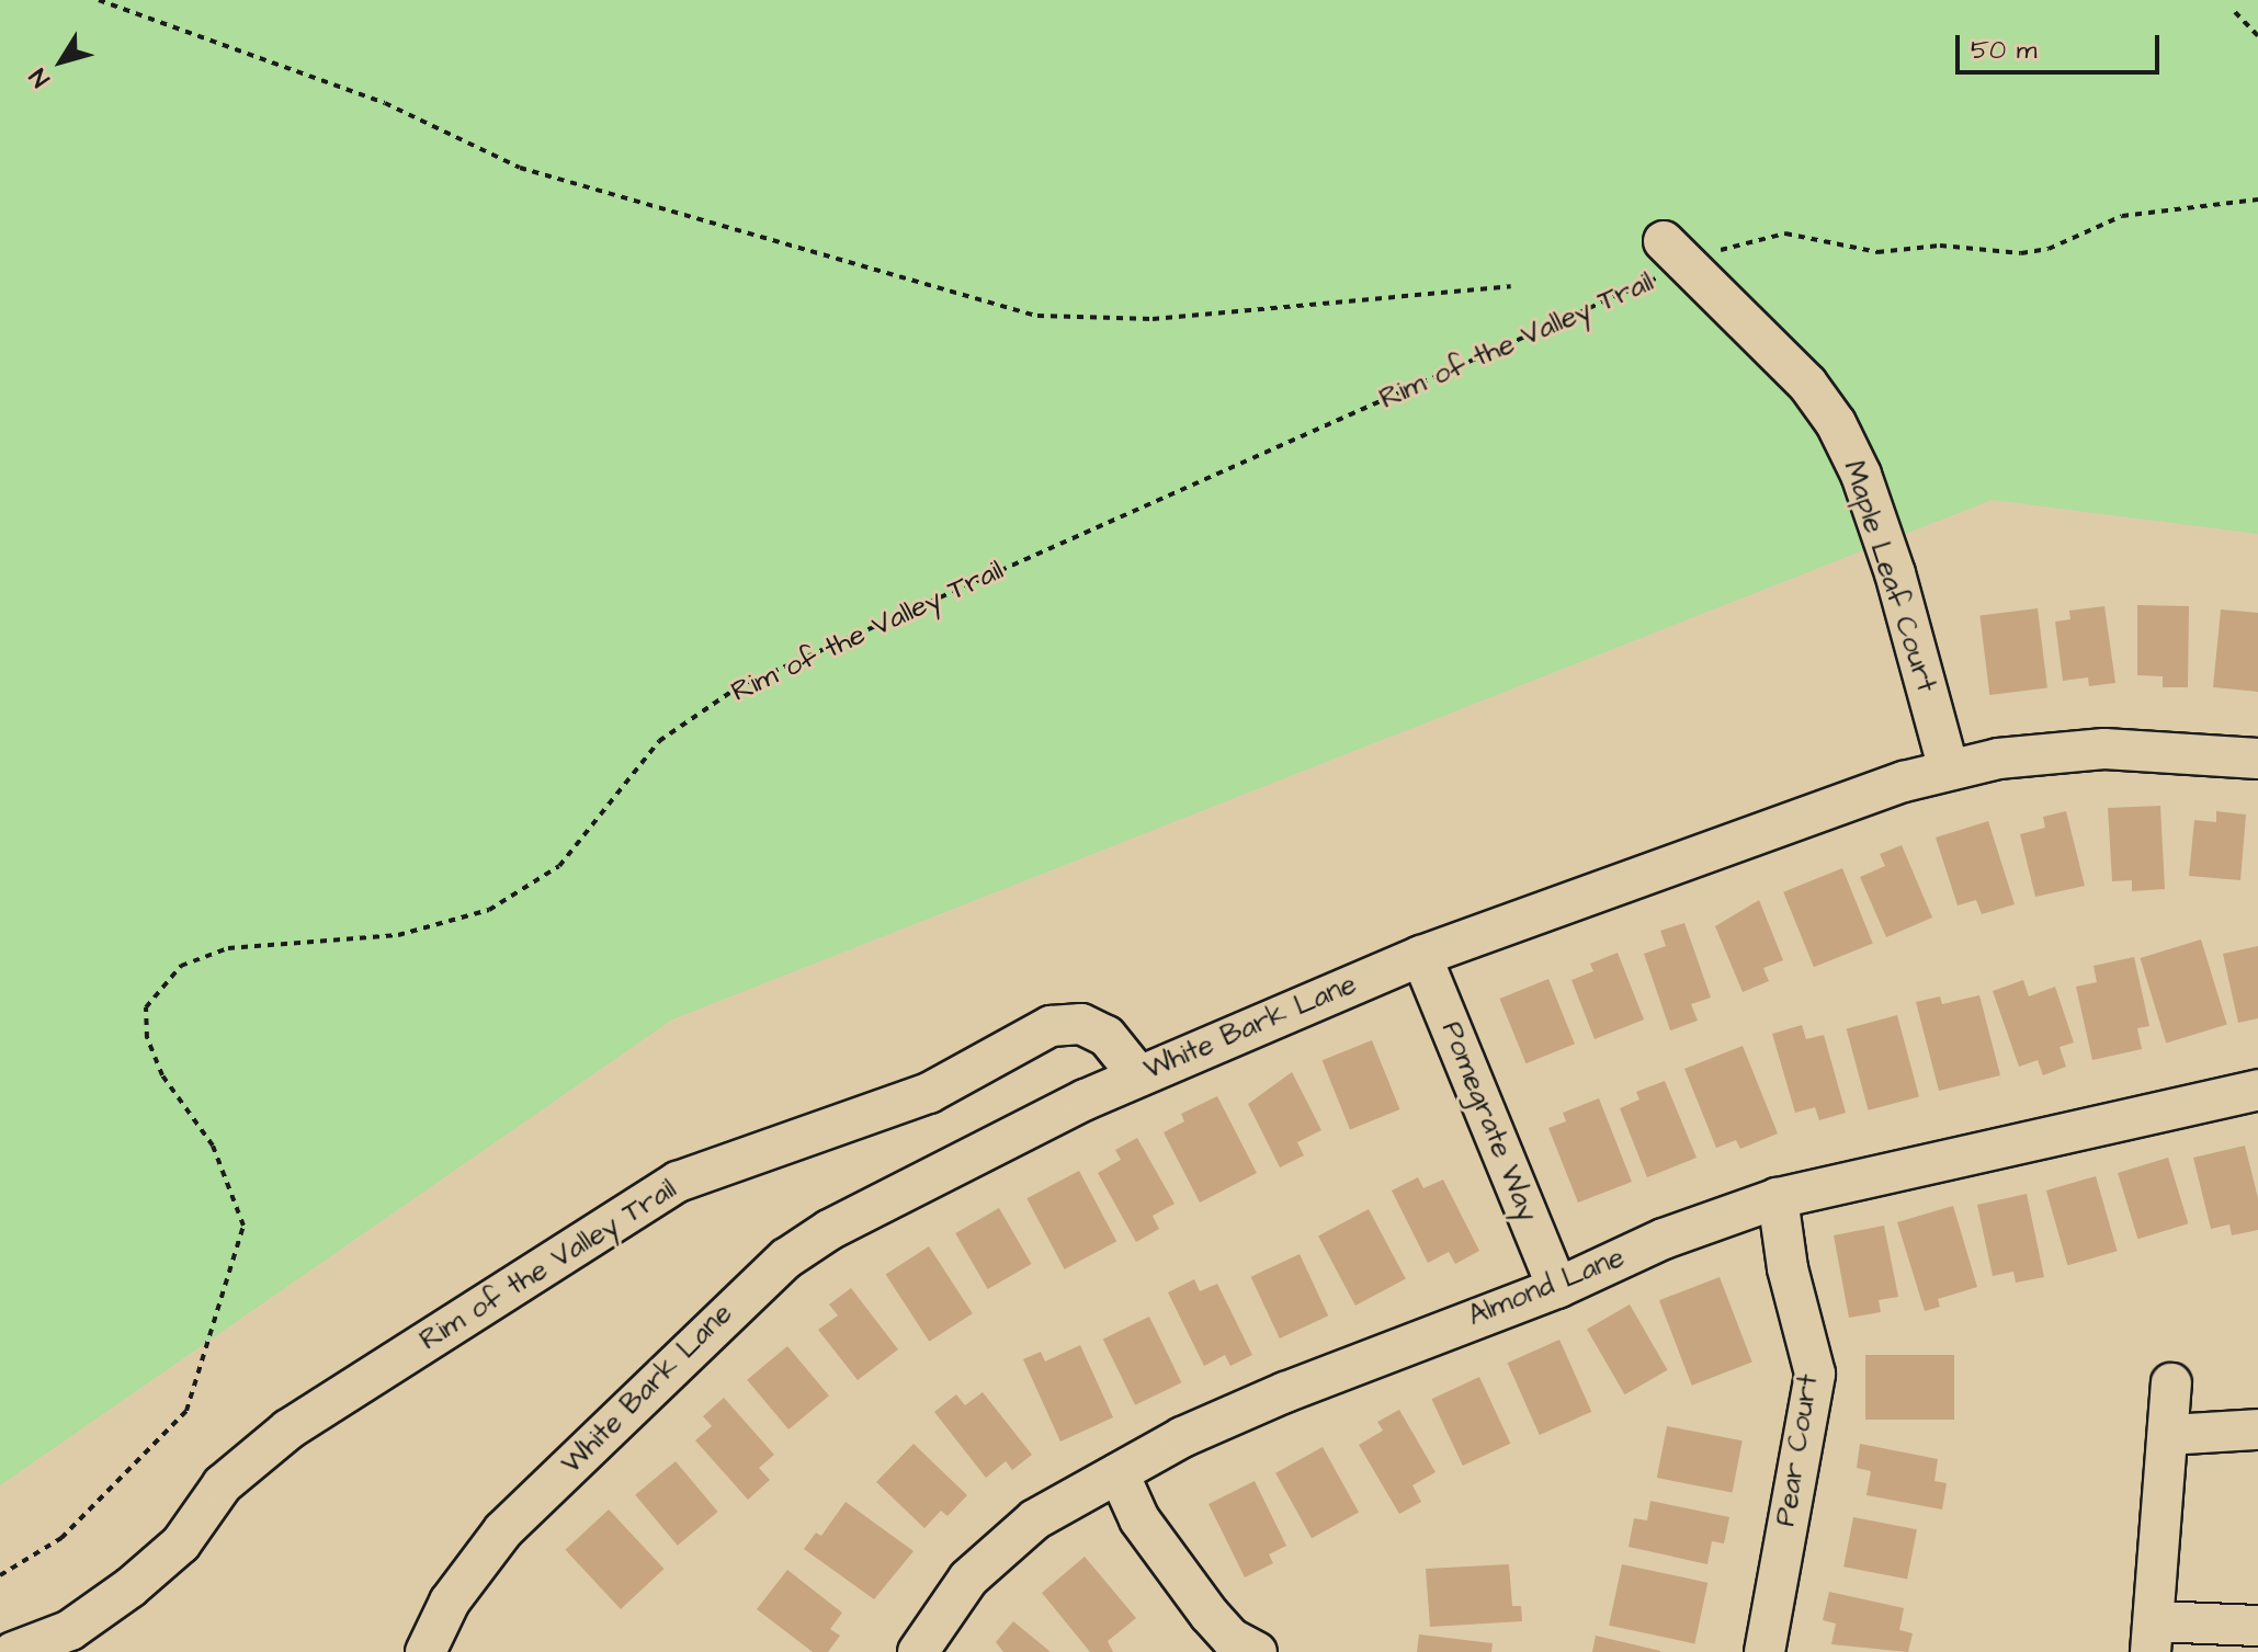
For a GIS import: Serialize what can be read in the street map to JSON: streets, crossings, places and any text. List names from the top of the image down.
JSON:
{
  "streets": {
    "street": [
      "Rim of the Valley Trail",
      "Maple Leaf Court",
      "White Bark Lane",
      "Pomegrate Way",
      "Almond Lane",
      "Pear Court"
    ]
  },
  "crossings": [
    ["Rim of the Valley Trail", "Maple Leaf Court"],
    ["Rim of the Valley Trail", "White Bark Lane"],
    ["Maple Leaf Court", "White Bark Lane"],
    ["White Bark Lane", "Pomegrate Way"],
    ["Pomegrate Way", "Almond Lane"],
    ["Almond Lane", "Pear Court"]
  ],
  "scale_bar": "50 m",
  "north": "bottom left"
}
